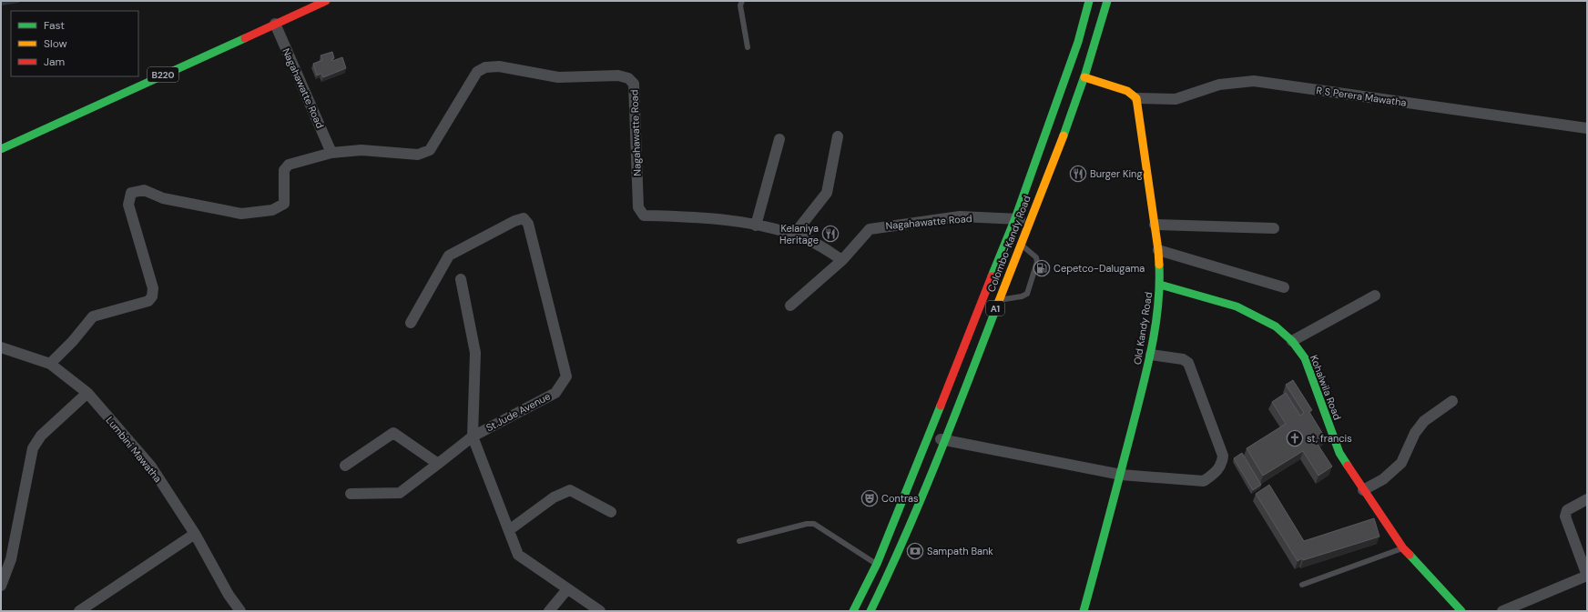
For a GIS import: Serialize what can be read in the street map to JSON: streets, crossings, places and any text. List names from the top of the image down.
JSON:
{
  "streets": {
    "main road": [
      "B220",
      "Colombo-Kandy Road",
      "A1",
      "Old Kandy Road",
      "Kohalwila Road"
    ],
    "street": [
      "Nagahawatte Road",
      "R S Perera Mawatha",
      "St.Jude Avenue",
      "Lumbini Mawatha"
    ]
  },
  "crossings": [
    ["B220", "Nagahawatte Road"],
    ["Nagahawatte Road", "Colombo-Kandy Road"],
    ["Nagahawatte Road", "Lumbini Mawatha"],
    ["R S Perera Mawatha", "Old Kandy Road"],
    ["Old Kandy Road", "Kohalwila Road"]
  ],
  "places": {
    "restaurant": ["Burger King", "Kelaniya Heritage"],
    "fuel station": ["Cepetco-Dalugama"],
    "church": ["st, francis"],
    "theatre": ["Contras"],
    "bank": ["Sampath Bank"]
  },
  "legend": ["Fast", "Slow", "Jam"]
}
